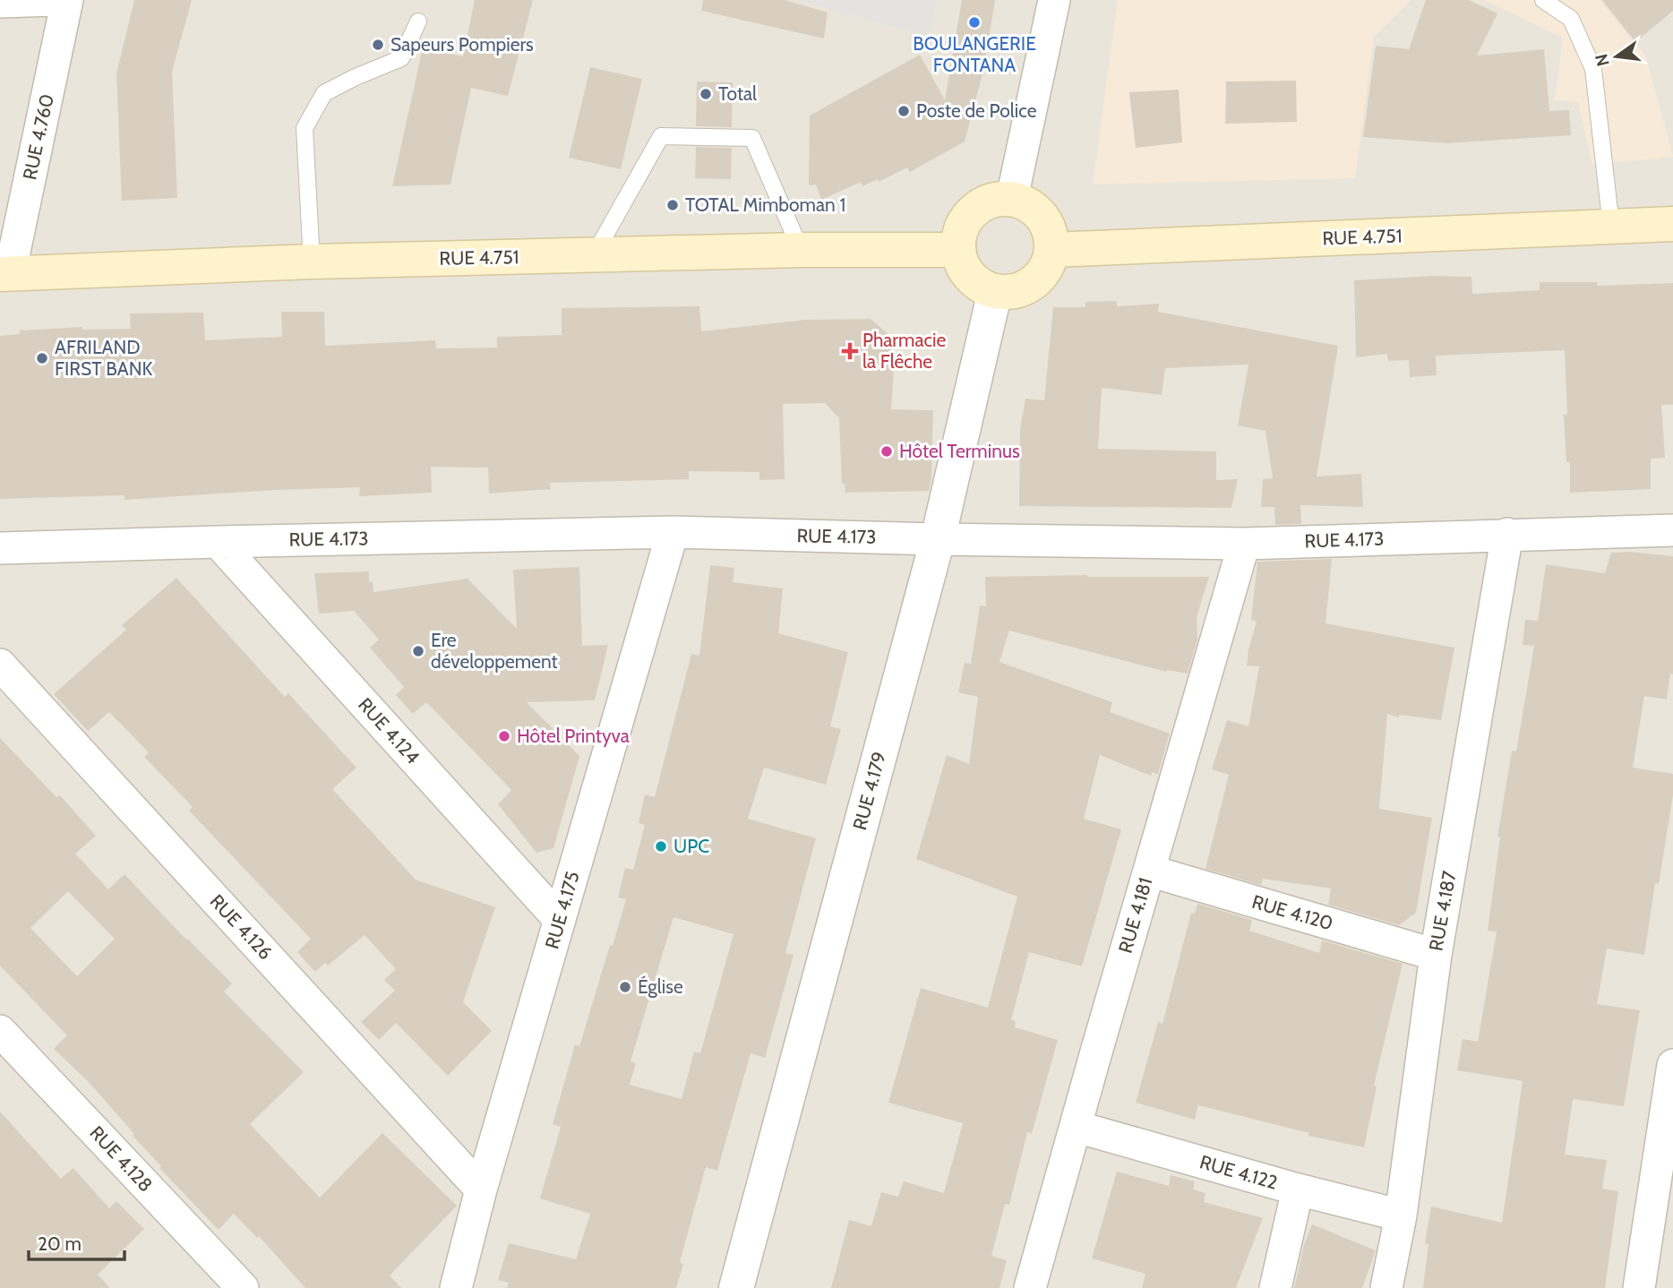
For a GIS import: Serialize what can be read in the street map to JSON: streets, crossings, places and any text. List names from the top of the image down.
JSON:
{
  "streets": {
    "main road": ["RUE 4.751"],
    "street": [
      "RUE 4.760",
      "RUE 4.173",
      "RUE 4.124",
      "RUE 4.179",
      "RUE 4.175",
      "RUE 4.187",
      "RUE 4.120",
      "RUE 4.181",
      "RUE 4.126",
      "RUE 4.128",
      "RUE 4.122"
    ]
  },
  "crossings": [
    ["RUE 4.760", "RUE 4.751"],
    ["RUE 4.751", "RUE 4.179"],
    ["RUE 4.173", "RUE 4.124"],
    ["RUE 4.173", "RUE 4.179"],
    ["RUE 4.173", "RUE 4.175"],
    ["RUE 4.173", "RUE 4.187"],
    ["RUE 4.173", "RUE 4.181"],
    ["RUE 4.124", "RUE 4.175"],
    ["RUE 4.175", "RUE 4.126"],
    ["RUE 4.187", "RUE 4.120"],
    ["RUE 4.187", "RUE 4.122"],
    ["RUE 4.120", "RUE 4.181"],
    ["RUE 4.181", "RUE 4.122"]
  ],
  "places": {
    "other": [
      "BOULANGERIE FONTANA",
      "Sapeurs Pompiers",
      "Total",
      "Poste de Police",
      "TOTAL Mimboman 1",
      "AFRILAND FIRST BANK",
      "Hôtel Terminus",
      "Ere développement",
      "Hôtel Printyva",
      "UPC",
      "Église"
    ],
    "health": ["Pharmacie la Flêche"]
  },
  "scale_bar": "20 m",
  "north": "left"
}
